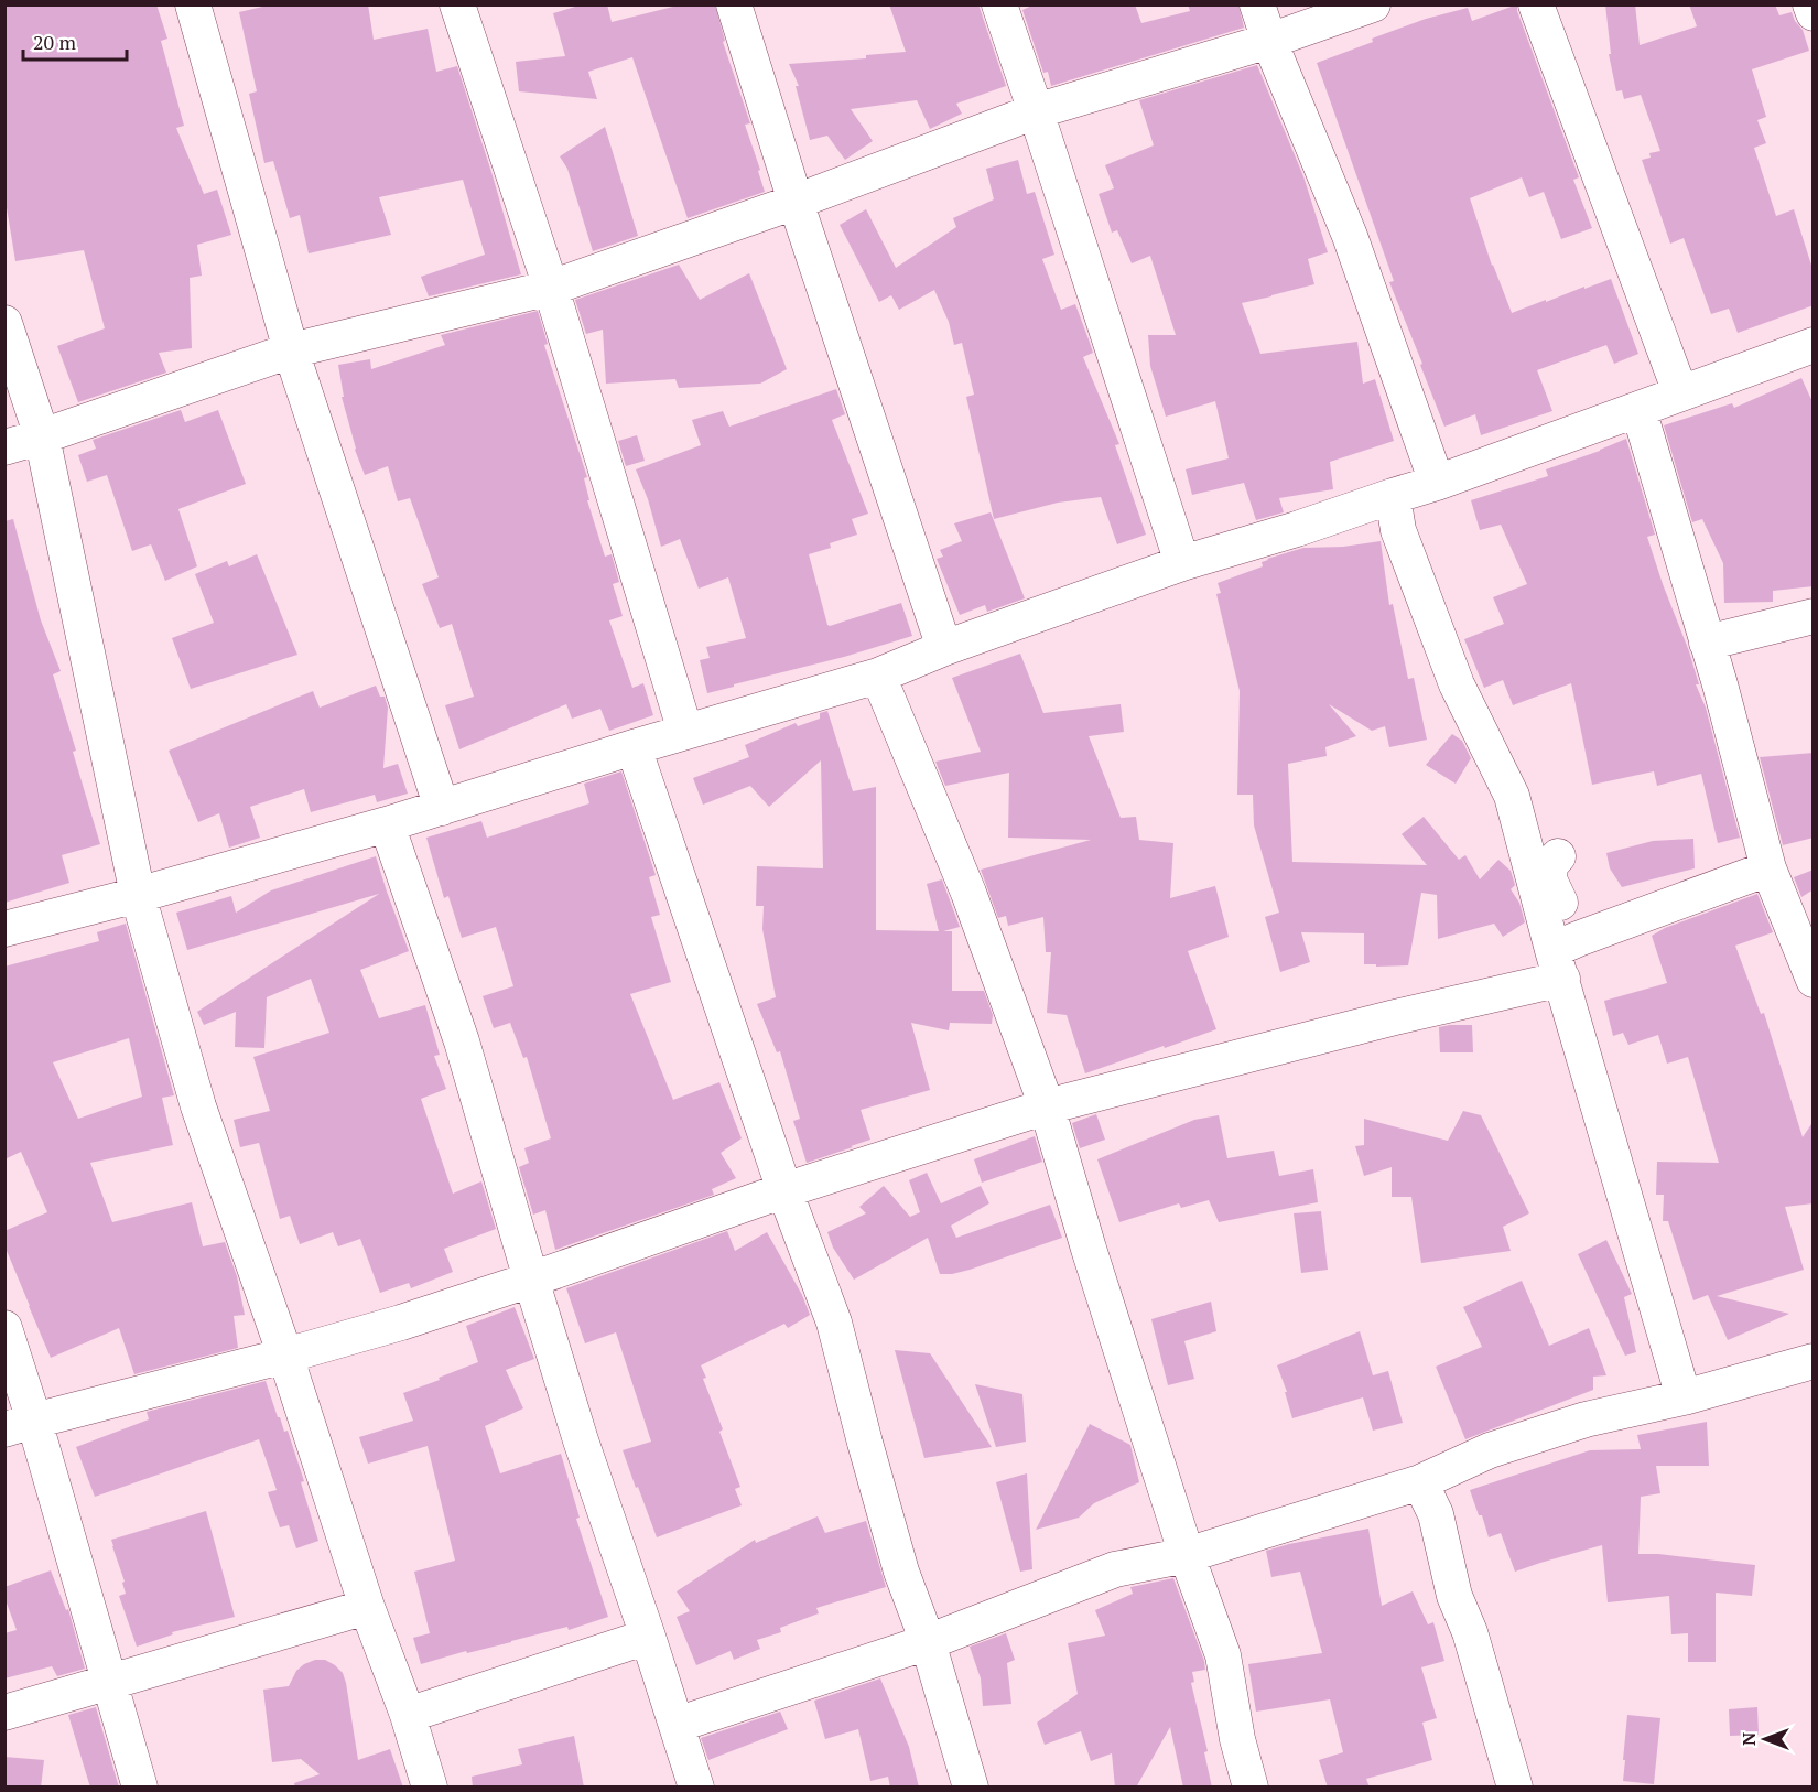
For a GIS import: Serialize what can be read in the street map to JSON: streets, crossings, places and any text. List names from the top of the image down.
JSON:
{
  "scale_bar": "20 m",
  "north": "left"
}
